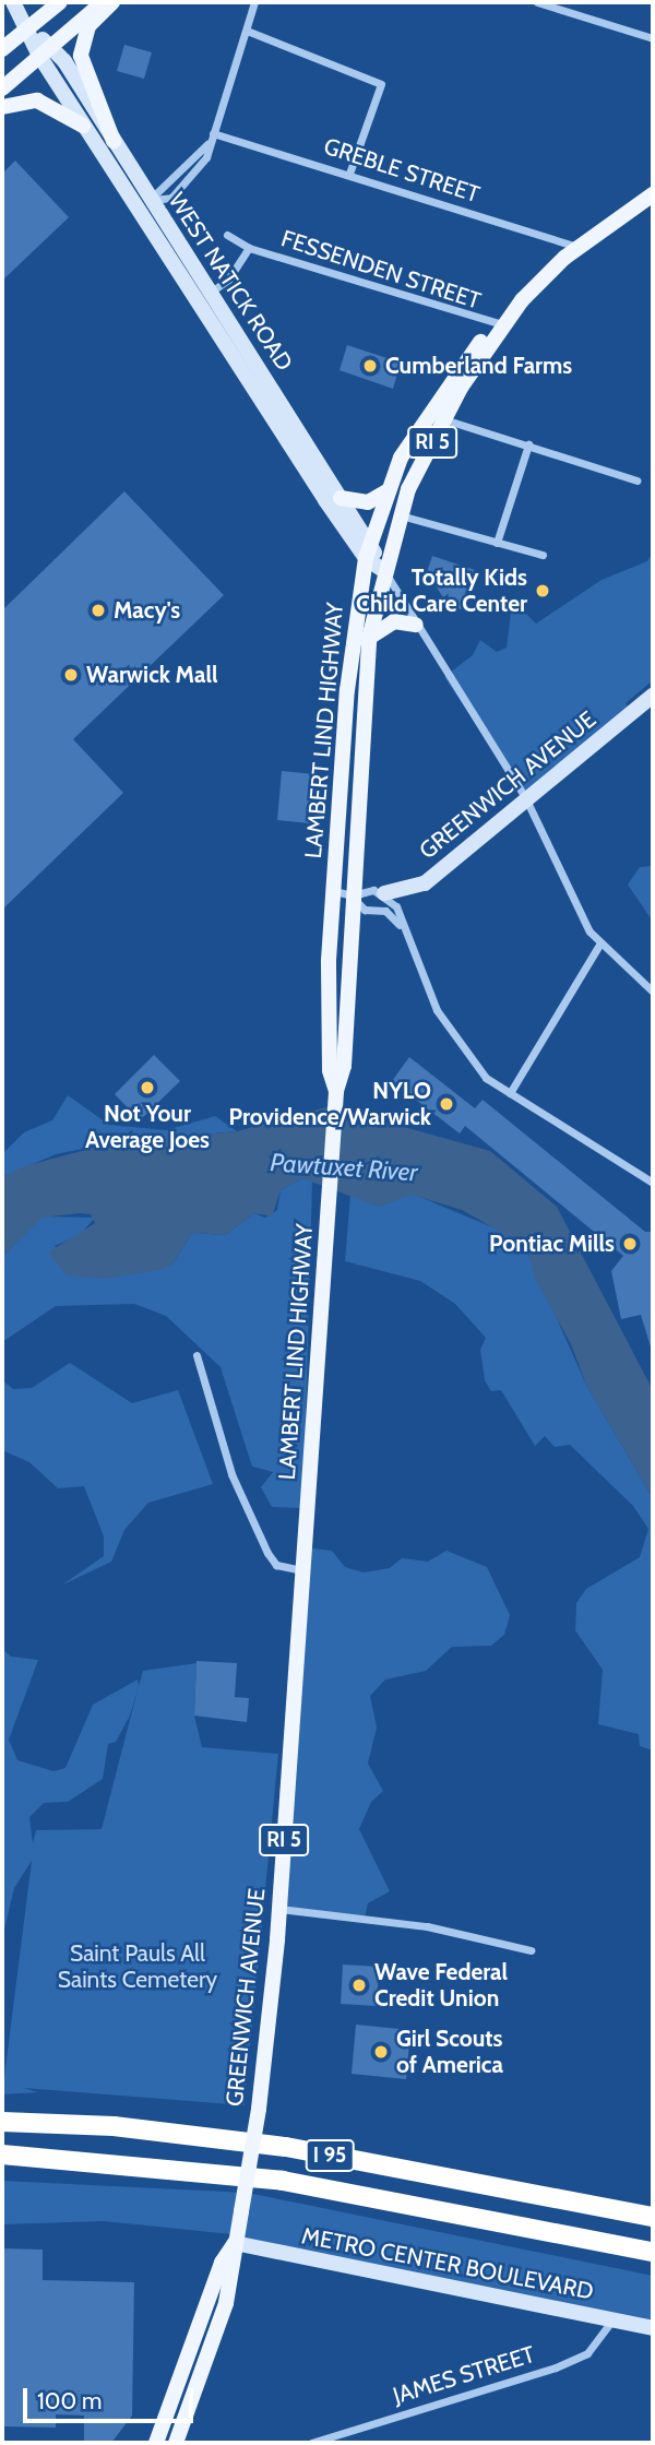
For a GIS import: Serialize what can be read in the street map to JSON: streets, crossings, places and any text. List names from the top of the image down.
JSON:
{
  "streets": {
    "highway": ["I 95"],
    "main road": [
      "WEST NATICK ROAD",
      "RI 5",
      "LAMBERT LIND HIGHWAY",
      "GREENWICH AVENUE",
      "METRO CENTER BOULEVARD"
    ],
    "street": ["GREBLE STREET", "FESSENDEN STREET", "JAMES STREET"]
  },
  "crossings": [
    ["GREBLE STREET", "LAMBERT LIND HIGHWAY"],
    ["FESSENDEN STREET", "WEST NATICK ROAD"],
    ["FESSENDEN STREET", "LAMBERT LIND HIGHWAY"],
    ["WEST NATICK ROAD", "LAMBERT LIND HIGHWAY"],
    ["WEST NATICK ROAD", "GREENWICH AVENUE"],
    ["LAMBERT LIND HIGHWAY", "GREENWICH AVENUE"],
    ["GREENWICH AVENUE", "METRO CENTER BOULEVARD"],
    ["METRO CENTER BOULEVARD", "JAMES STREET"]
  ],
  "water": ["Pawtuxet River"],
  "parks": ["Saint Pauls All Saints Cemetery"],
  "places": [
    "Cumberland Farms",
    "Totally Kids Child Care Center",
    "Macy's",
    "Warwick Mall",
    "Not Your Average Joes",
    "NYLO Providence/Warwick",
    "Pontiac Mills",
    "Wave Federal Credit Union",
    "Girl Scouts of America"
  ],
  "scale_bar": "100 m"
}
